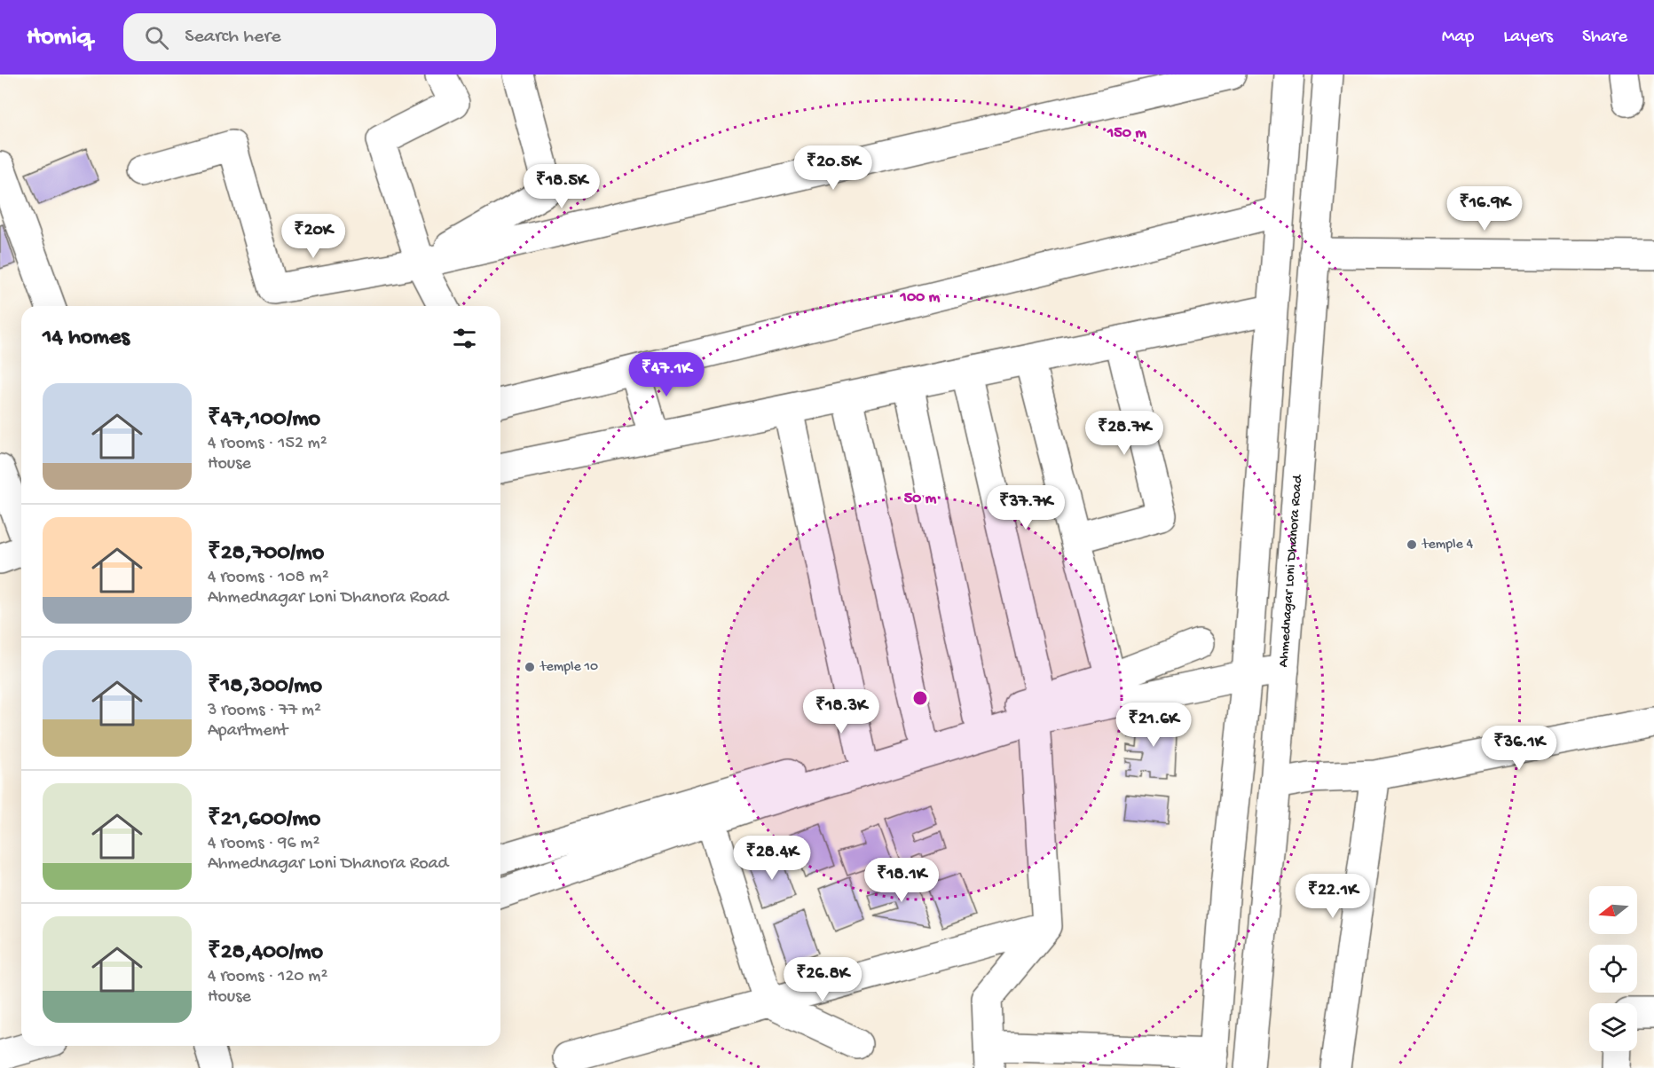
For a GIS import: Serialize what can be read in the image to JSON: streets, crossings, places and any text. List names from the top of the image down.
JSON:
{
  "streets": {
    "street": ["Ahmednagar Loni Dhanora Road"]
  },
  "places": ["temple 4", "temple 10"],
  "north": "left",
  "page": {
    "header": "Homiq",
    "search": "Search here",
    "nav": ["Map", "Layers", "Share"],
    "price": [
      "₹20.5K",
      "₹18.5K",
      "₹16.9K",
      "₹20K",
      "₹47.1K",
      "₹28.7K",
      "₹37.7K",
      "₹18.3K",
      "₹21.6K",
      "₹36.1K",
      "₹28.4K",
      "₹18.1K",
      "₹22.1K",
      "₹26.8K"
    ],
    "heading": "14 homes",
    "list": [
      {
        "name": "₹47,100/mo",
        "note": "4 rooms · 152 m² · House"
      },
      {
        "name": "₹28,700/mo",
        "note": "4 rooms · 108 m² · Ahmednagar Loni Dhanora Road"
      },
      {
        "name": "₹18,300/mo",
        "note": "3 rooms · 77 m² · Apartment"
      },
      {
        "name": "₹21,600/mo",
        "note": "4 rooms · 96 m² · Ahmednagar Loni Dhanora Road"
      },
      {
        "name": "₹28,400/mo",
        "note": "4 rooms · 120 m² · House"
      }
    ]
  },
  "rings": ["150 m", "100 m", "50 m"]
}
